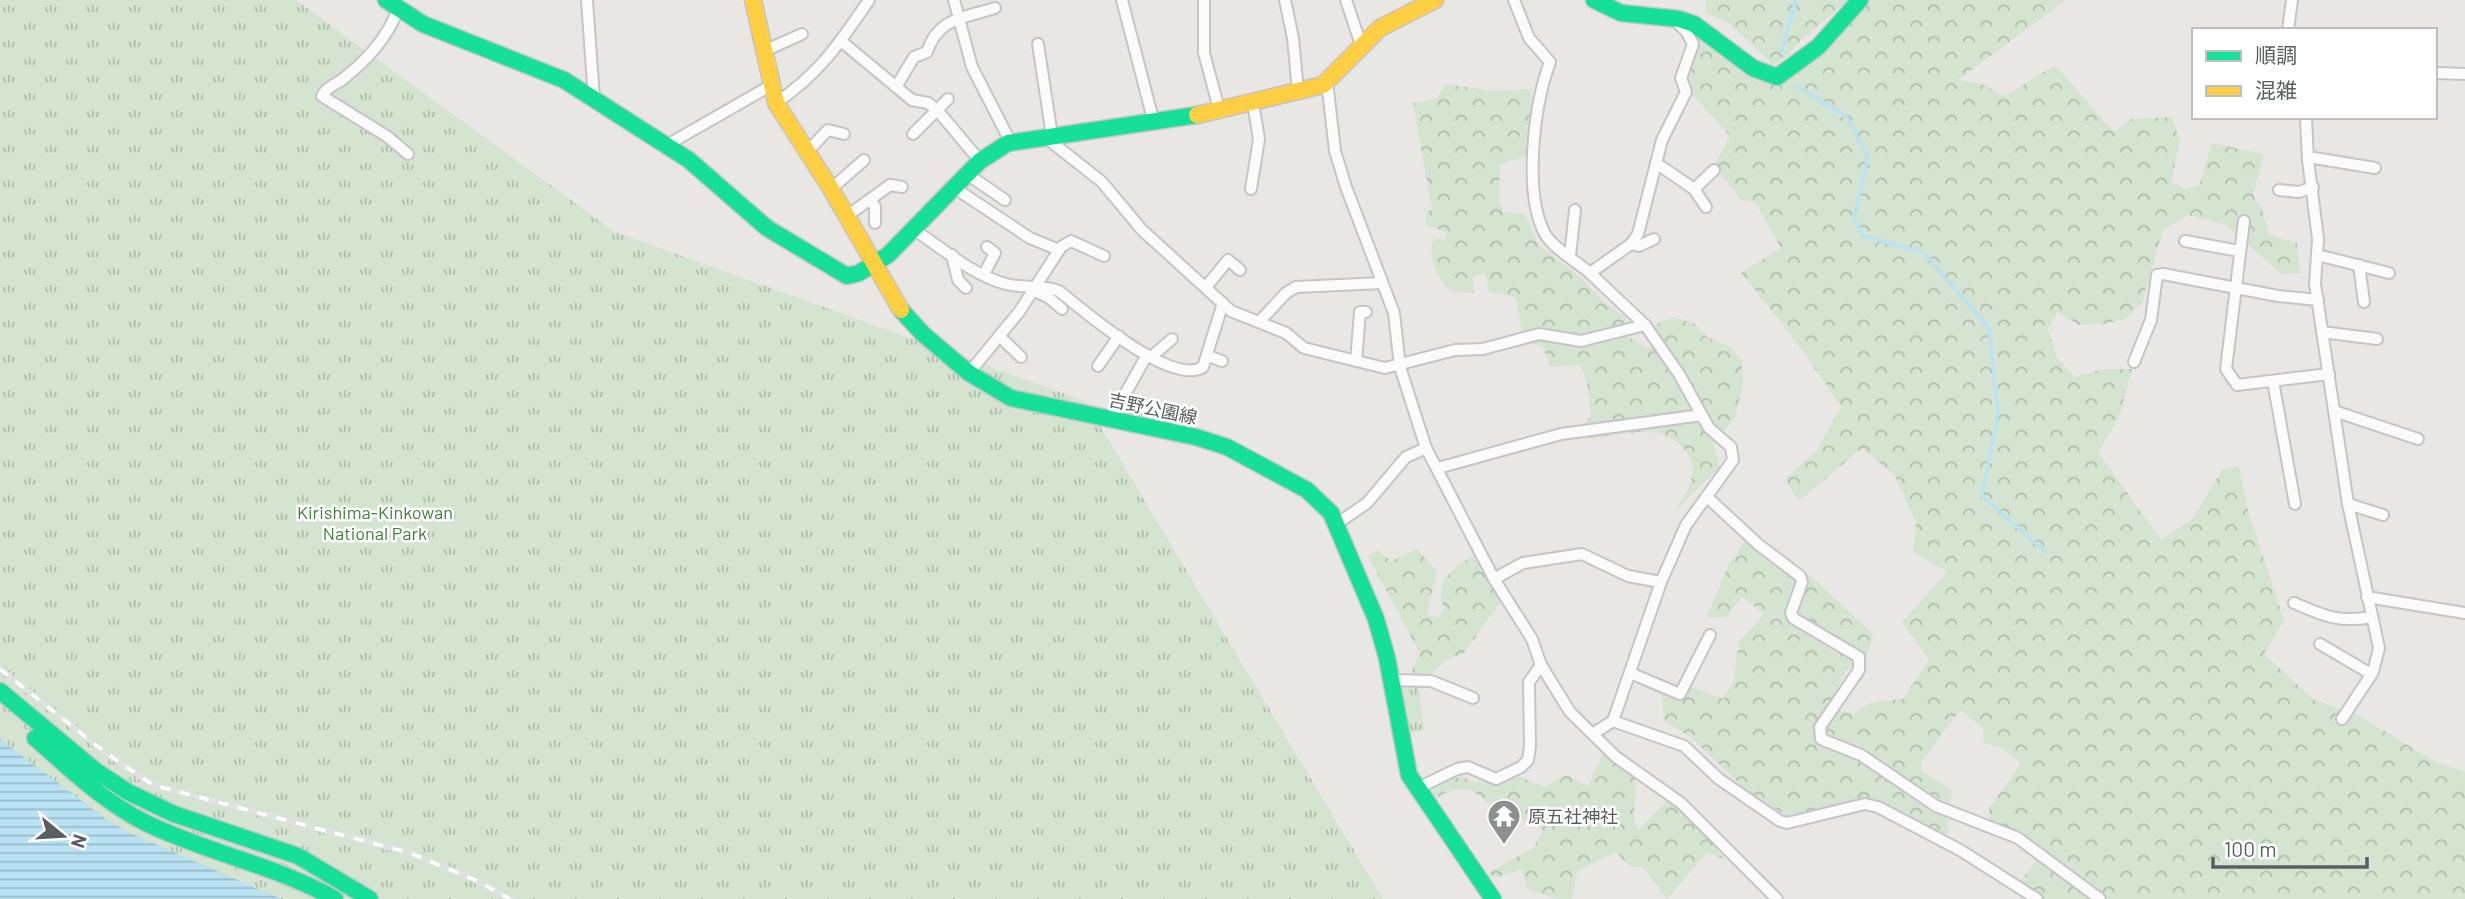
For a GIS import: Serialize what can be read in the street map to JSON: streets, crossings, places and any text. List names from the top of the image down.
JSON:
{
  "streets": {
    "main road": ["吉野公園線"]
  },
  "parks": ["Kirishima-Kinkowan National Park"],
  "places": {
    "temple": ["原五社神社"]
  },
  "legend": ["順調", "混雑"],
  "scale_bar": "100 m",
  "north": "right"
}
